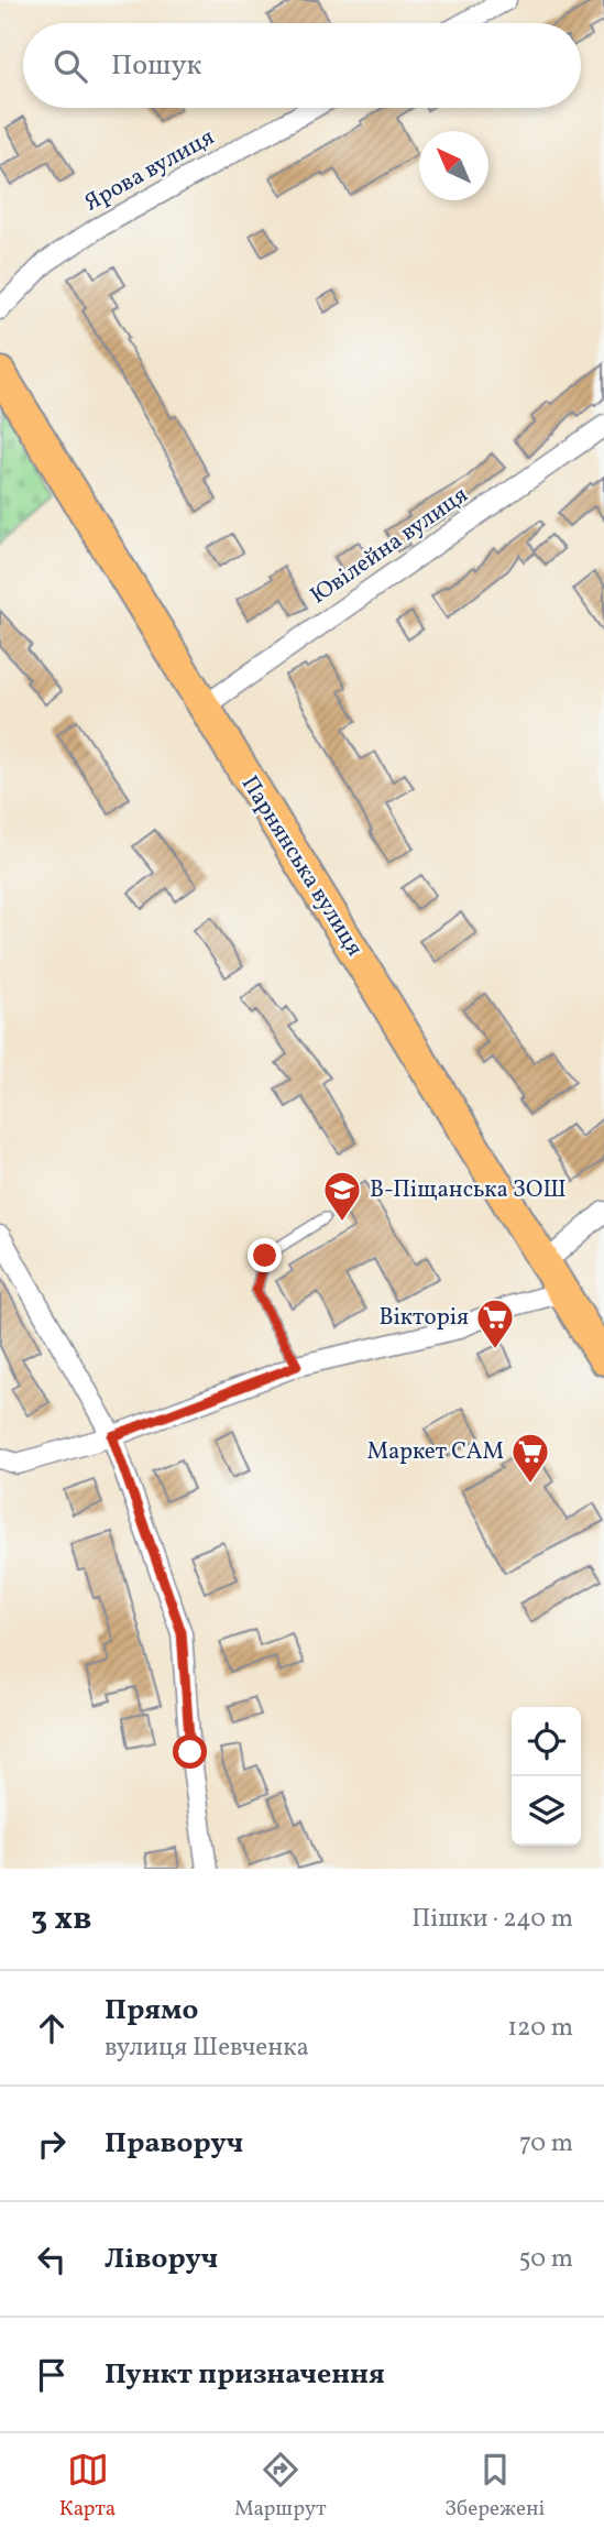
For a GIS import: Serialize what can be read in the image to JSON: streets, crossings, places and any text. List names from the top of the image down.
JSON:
{
  "streets": {
    "main road": ["Парнянська вулиця"],
    "street": ["Ярова вулиця", "Ювілейна вулиця"]
  },
  "crossings": [
    ["Ювілейна вулиця", "Парнянська вулиця"]
  ],
  "places": {
    "school or university": ["В-Піщанська ЗОШ"],
    "supermarket": ["Вікторія", "Маркет САМ"]
  },
  "north": "top left",
  "page": {
    "search": "Пошук",
    "heading": ["3 хв", "Пішки · 240 m"],
    "list": [
      ["Прямо", "вулиця Шевченка", "120 m"],
      ["Праворуч", "70 m"],
      ["Ліворуч", "50 m"],
      "Пункт призначення"
    ],
    "nav": ["Карта", "Маршрут", "Збережені"]
  }
}
